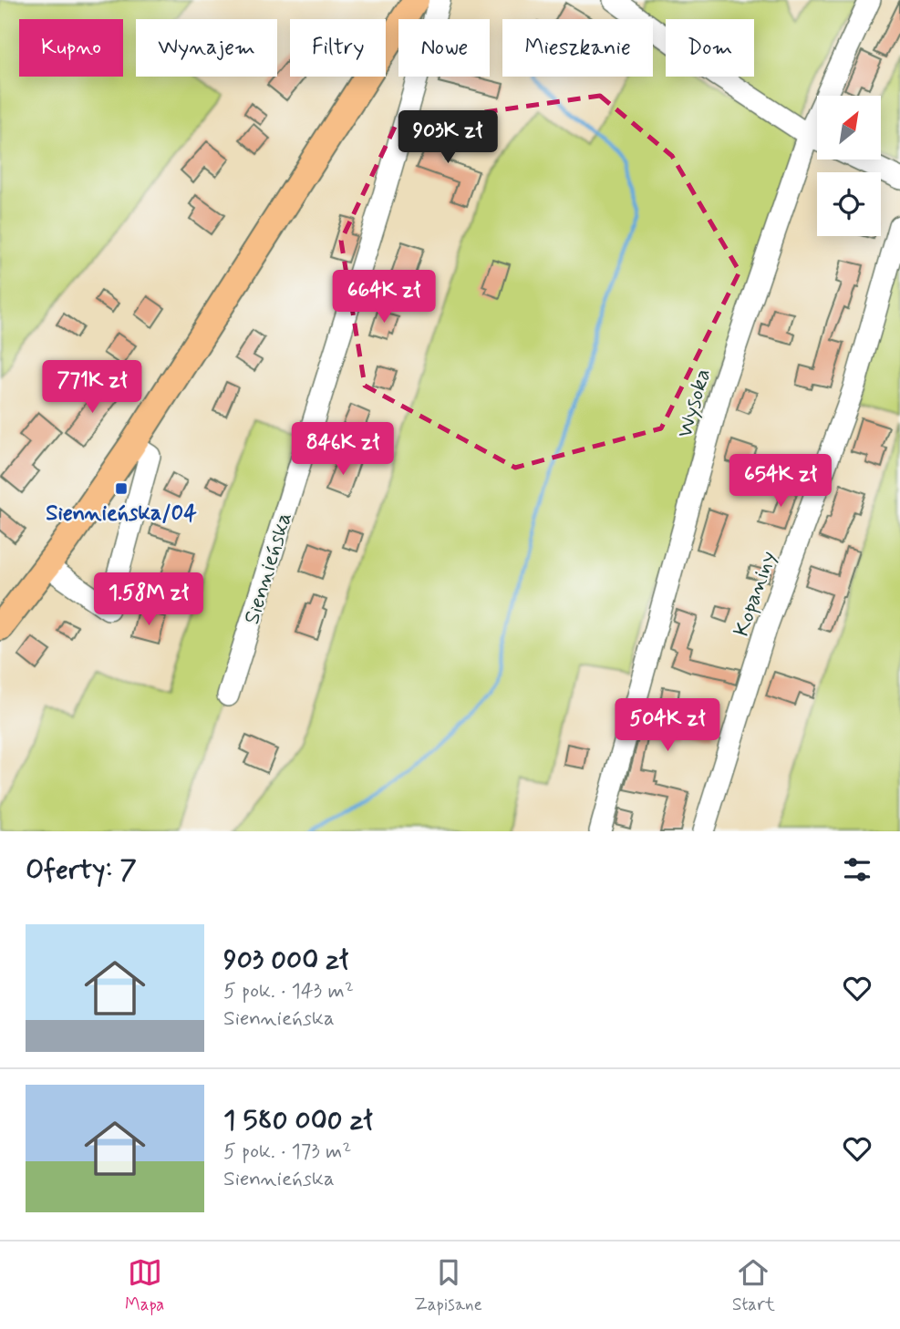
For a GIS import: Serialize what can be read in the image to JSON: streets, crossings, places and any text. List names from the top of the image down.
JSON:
{
  "streets": {
    "street": ["Wysoka", "Siennieńska", "Kopaniny"]
  },
  "places": {
    "transit": ["Siennieńska/04"]
  },
  "north": "top right",
  "page": {
    "chip": [
      "Kupno",
      "Wynajem",
      "Filtry",
      "Nowe",
      "Mieszkanie",
      "Dom"
    ],
    "price": [
      "903K zł",
      "664K zł",
      "771K zł",
      "846K zł",
      "654K zł",
      "1.58M zł",
      "504K zł"
    ],
    "heading": "Oferty: 7",
    "list": [
      {
        "name": "903 000 zł",
        "note": "5 pok. · 143 m² · Siennieńska"
      },
      {
        "name": "1 580 000 zł",
        "note": "5 pok. · 173 m² · Siennieńska"
      }
    ],
    "tabs": ["Mapa", "Zapisane", "Start"]
  }
}
